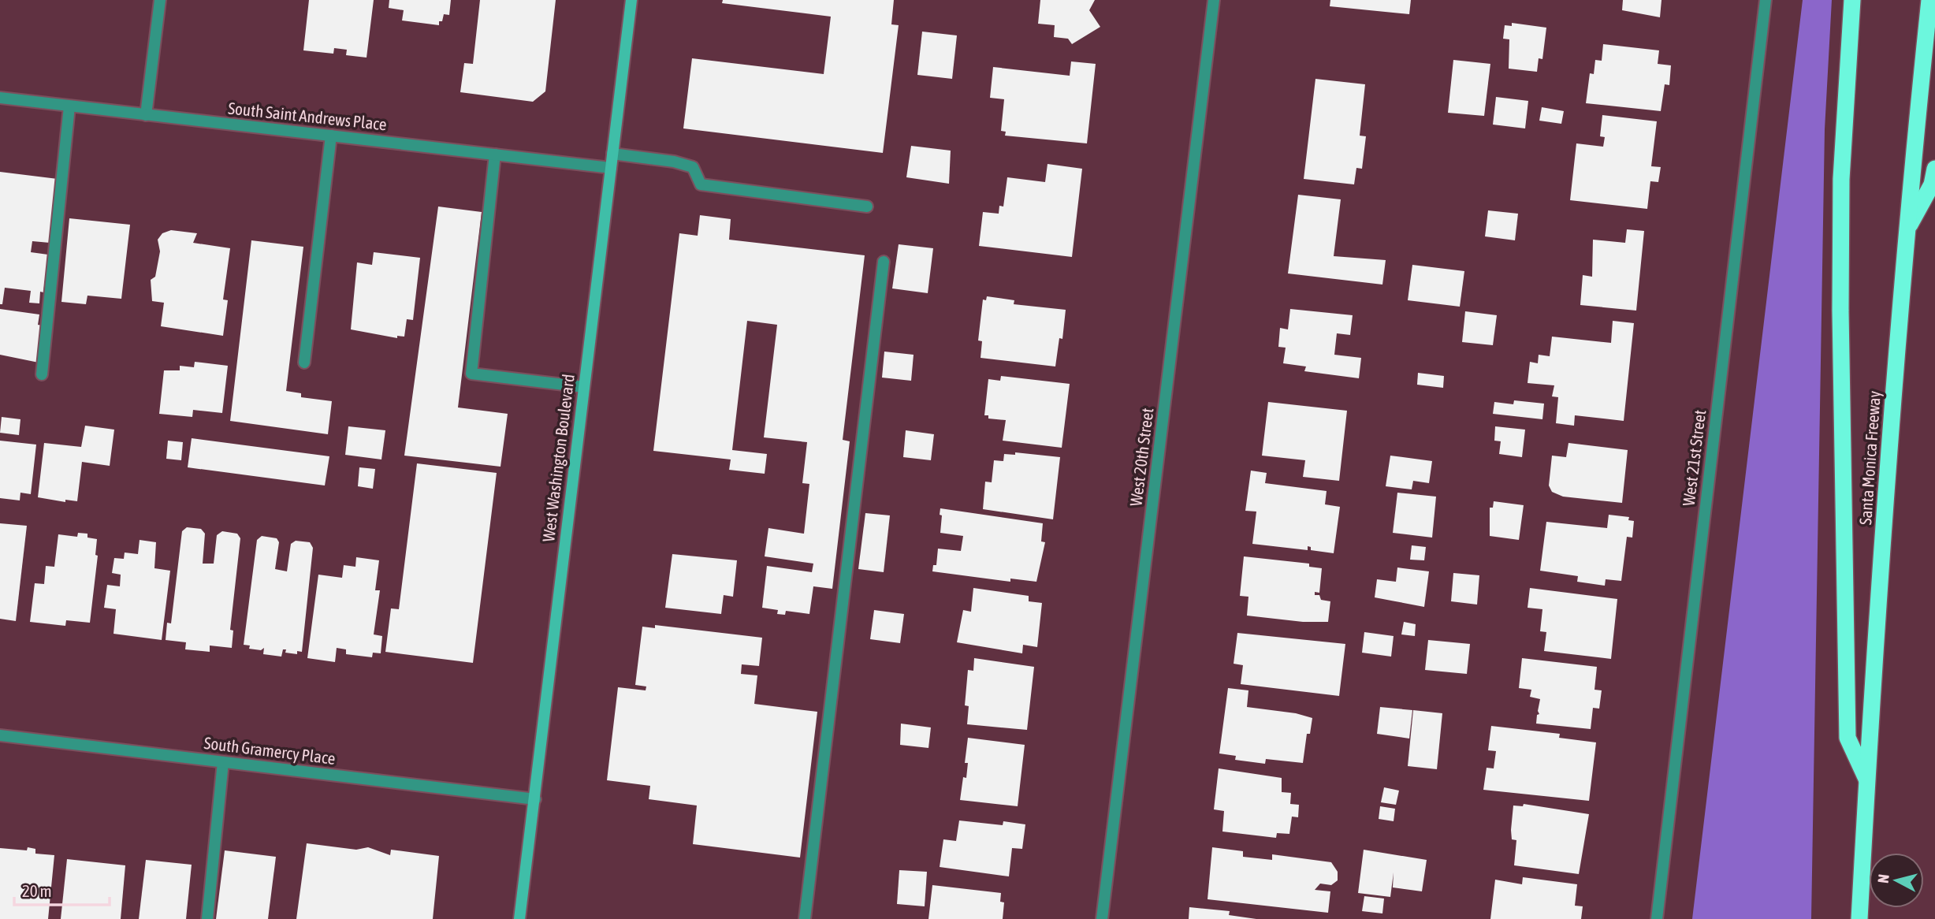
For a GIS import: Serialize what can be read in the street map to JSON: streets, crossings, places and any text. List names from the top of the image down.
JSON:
{
  "streets": {
    "highway": ["Santa Monica Freeway"],
    "main road": ["West Washington Boulevard"],
    "street": [
      "South Saint Andrews Place",
      "West 20th Street",
      "West 21st Street",
      "South Gramercy Place"
    ]
  },
  "crossings": [
    ["South Saint Andrews Place", "West Washington Boulevard"],
    ["West Washington Boulevard", "South Gramercy Place"]
  ],
  "scale_bar": "20 m",
  "north": "left"
}
